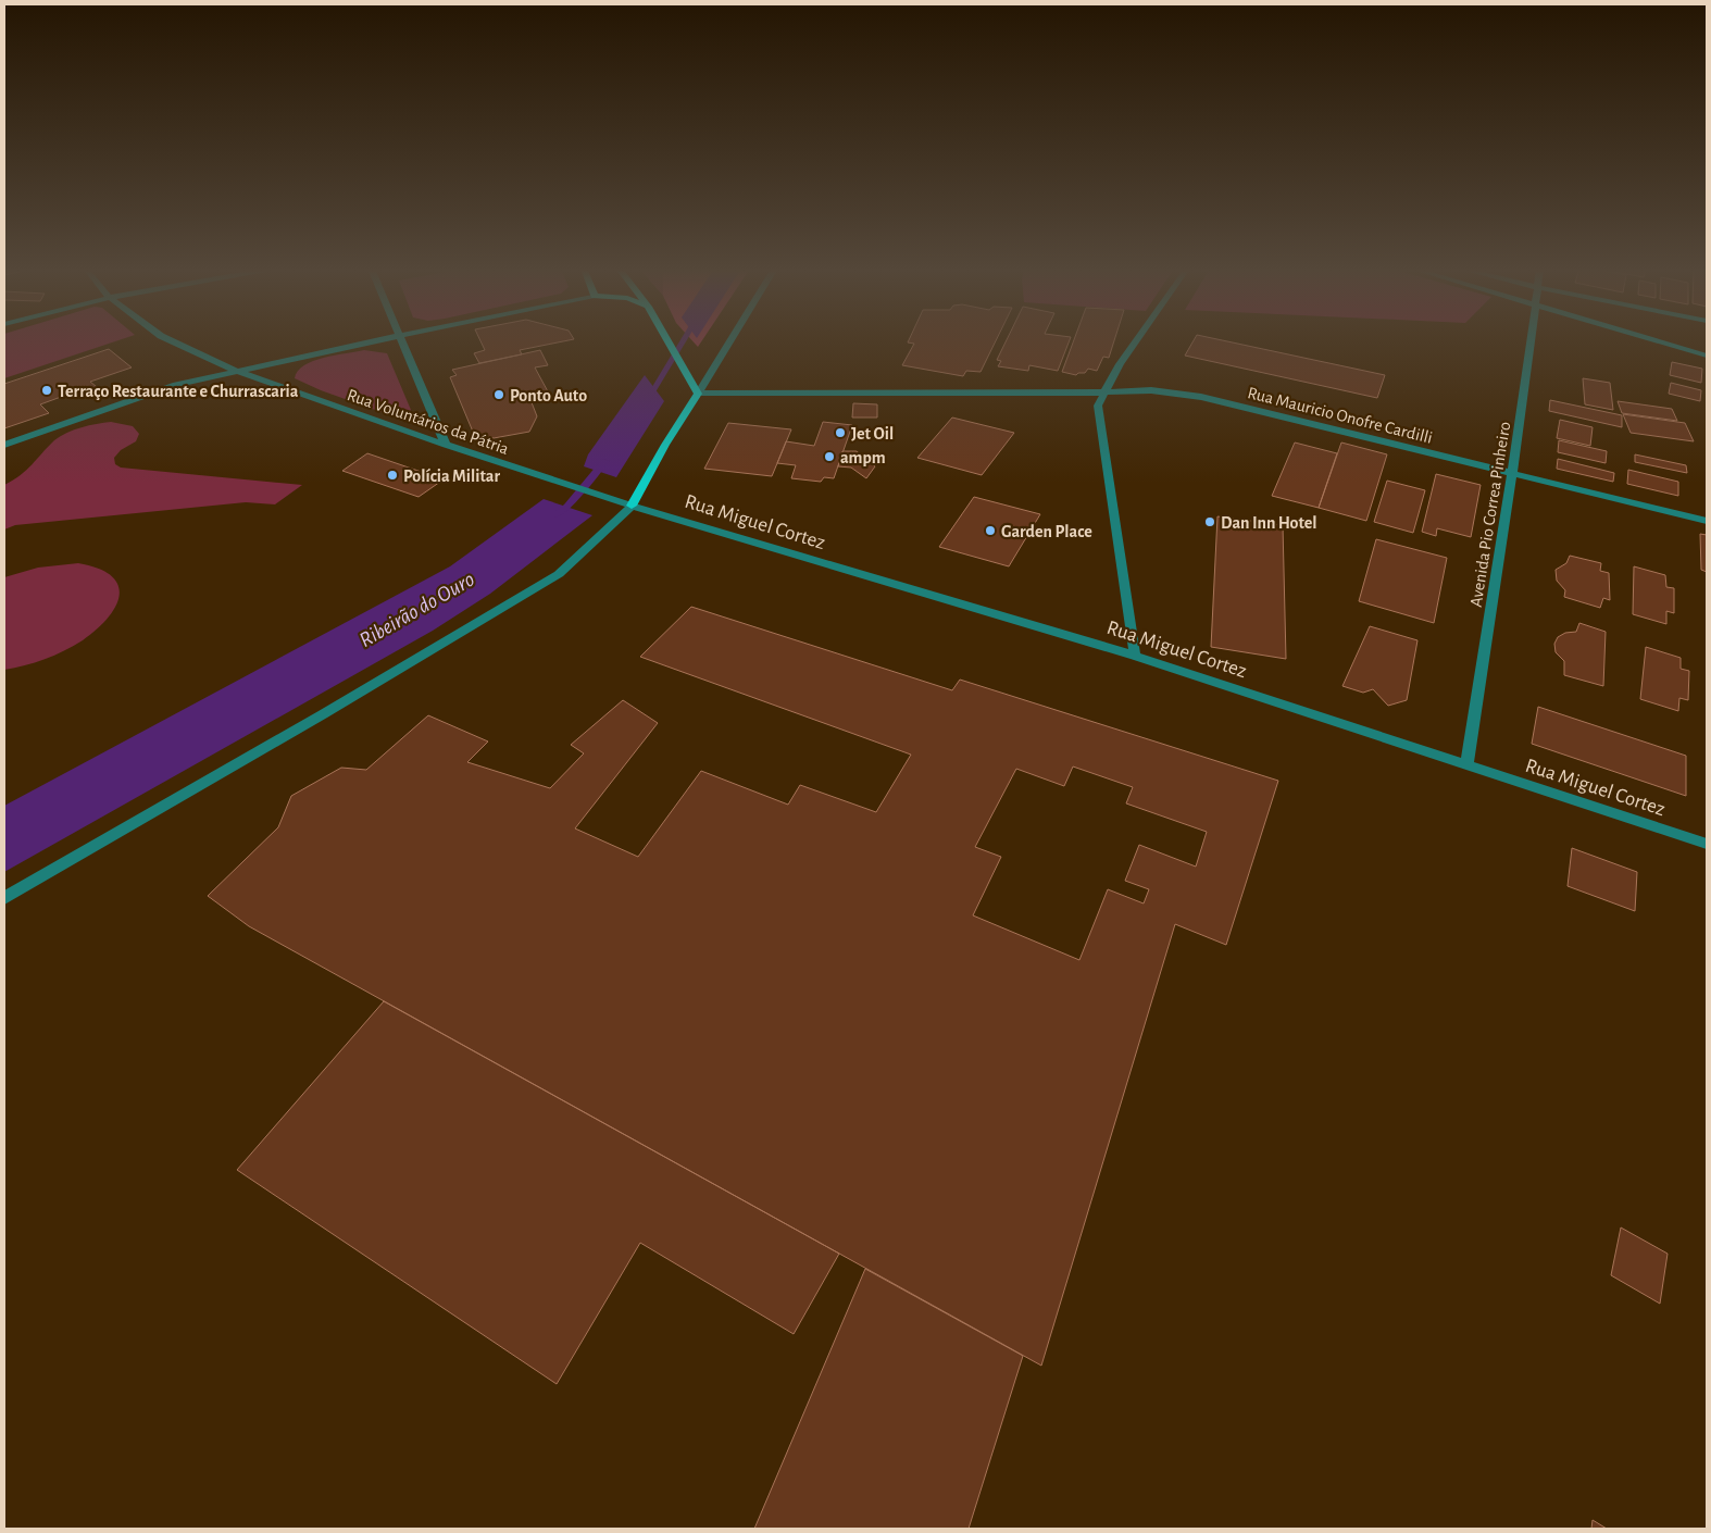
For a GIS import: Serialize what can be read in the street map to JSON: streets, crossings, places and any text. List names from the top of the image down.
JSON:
{
  "streets": {
    "street": [
      "Rua Mauricio Onofre Cardilli",
      "Rua Voluntários da Pátria",
      "Avenida Pio Correa Pinheiro",
      "Rua Miguel Cortez"
    ]
  },
  "crossings": [
    ["Rua Mauricio Onofre Cardilli", "Avenida Pio Correa Pinheiro"],
    ["Rua Voluntários da Pátria", "Rua Miguel Cortez"],
    ["Avenida Pio Correa Pinheiro", "Rua Miguel Cortez"]
  ],
  "water": ["Ribeirão do Ouro"],
  "places": [
    "Terraço Restaurante e Churrascaria",
    "Ponto Auto",
    "Jet Oil",
    "ampm",
    "Polícia Militar",
    "Dan Inn Hotel",
    "Garden Place"
  ]
}
